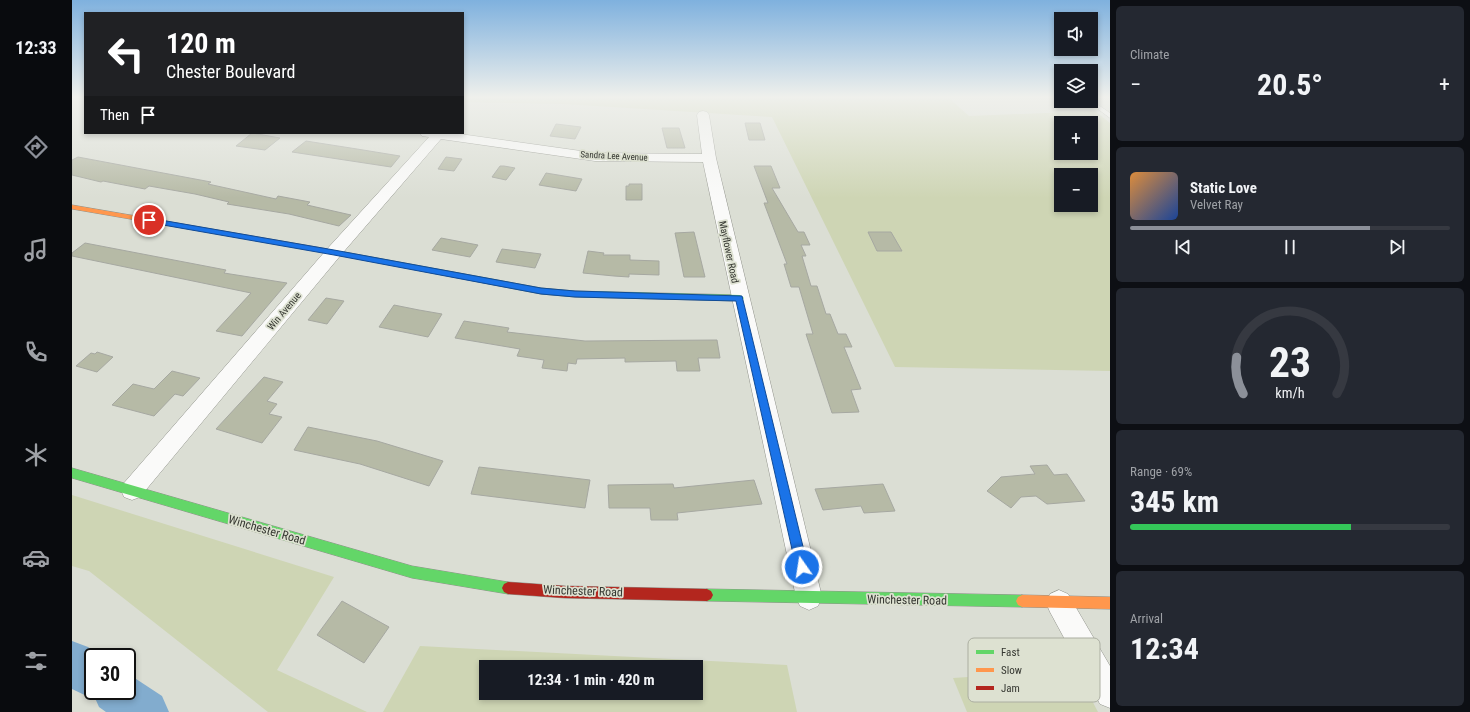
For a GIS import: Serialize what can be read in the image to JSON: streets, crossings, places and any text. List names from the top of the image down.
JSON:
{
  "streets": {
    "street": [
      "Sandra Lee Avenue",
      "Mayflower Road",
      "Win Avenue",
      "Winchester Road"
    ]
  },
  "crossings": [
    ["Sandra Lee Avenue", "Mayflower Road"],
    ["Sandra Lee Avenue", "Win Avenue"],
    ["Mayflower Road", "Winchester Road"],
    ["Win Avenue", "Winchester Road"]
  ],
  "legend": ["Fast", "Slow", "Jam"],
  "page": {
    "tabs": "12:33",
    "tile": [
      "Climate",
      ["Range · 69%", "345 km"],
      ["Arrival", "12:34"]
    ],
    "map_buttons": ["+", "−"],
    "turn": ["120 m", "Chester Boulevard"],
    "heat": ["−", "20.5°", "+"],
    "then": "Then",
    "song": ["Static Love", "Velvet Ray"],
    "limit": "30",
    "trip": "12:34 · 1 min · 420 m",
    "gauge": ["23", "km/h"]
  }
}
